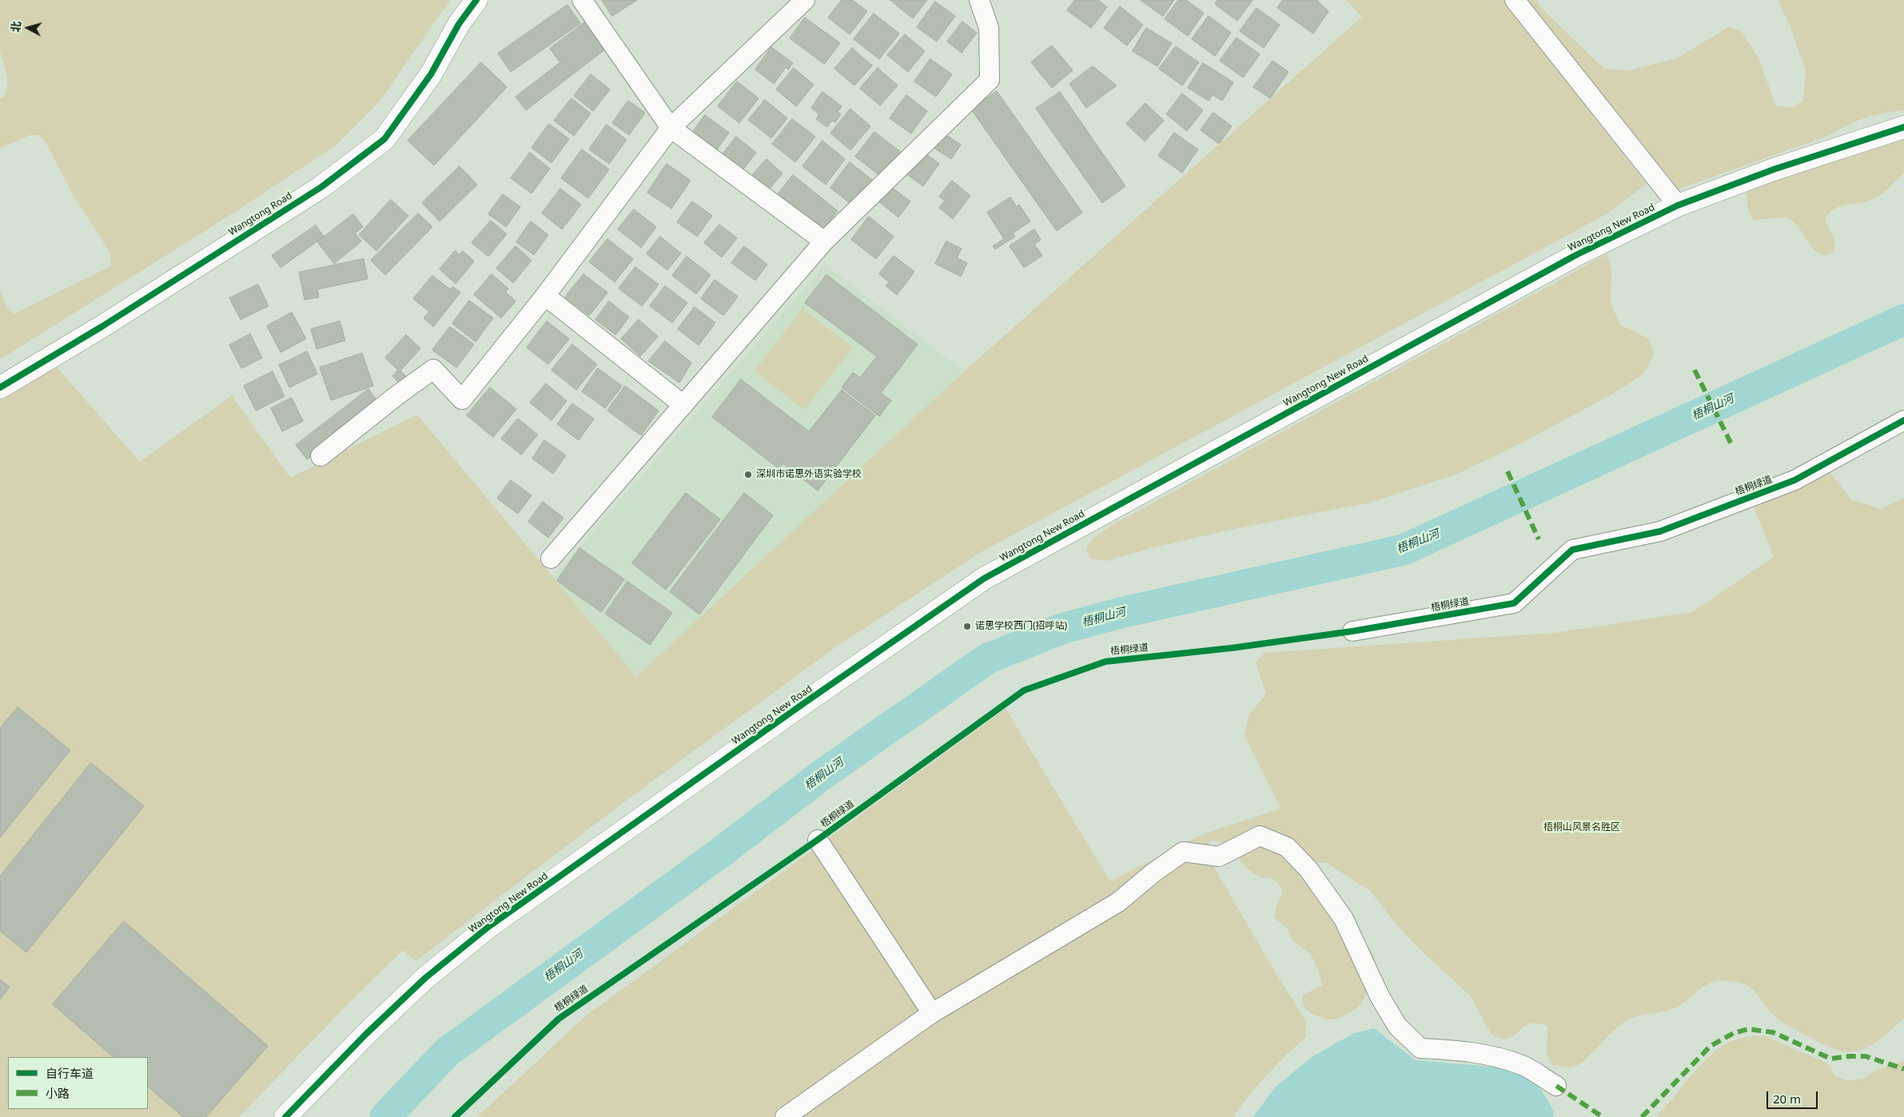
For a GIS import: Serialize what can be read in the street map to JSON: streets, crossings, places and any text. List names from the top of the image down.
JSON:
{
  "streets": {
    "street": ["Wangtong Road", "Wangtong New Road", "梧桐绿道"]
  },
  "water": ["梧桐山河"],
  "parks": ["梧桐山风景名胜区"],
  "places": ["深圳市诺思外语实验学校", "诺思学校西门(招呼站)"],
  "legend": ["自行车道", "小路"],
  "scale_bar": "20 m",
  "north": "left"
}
